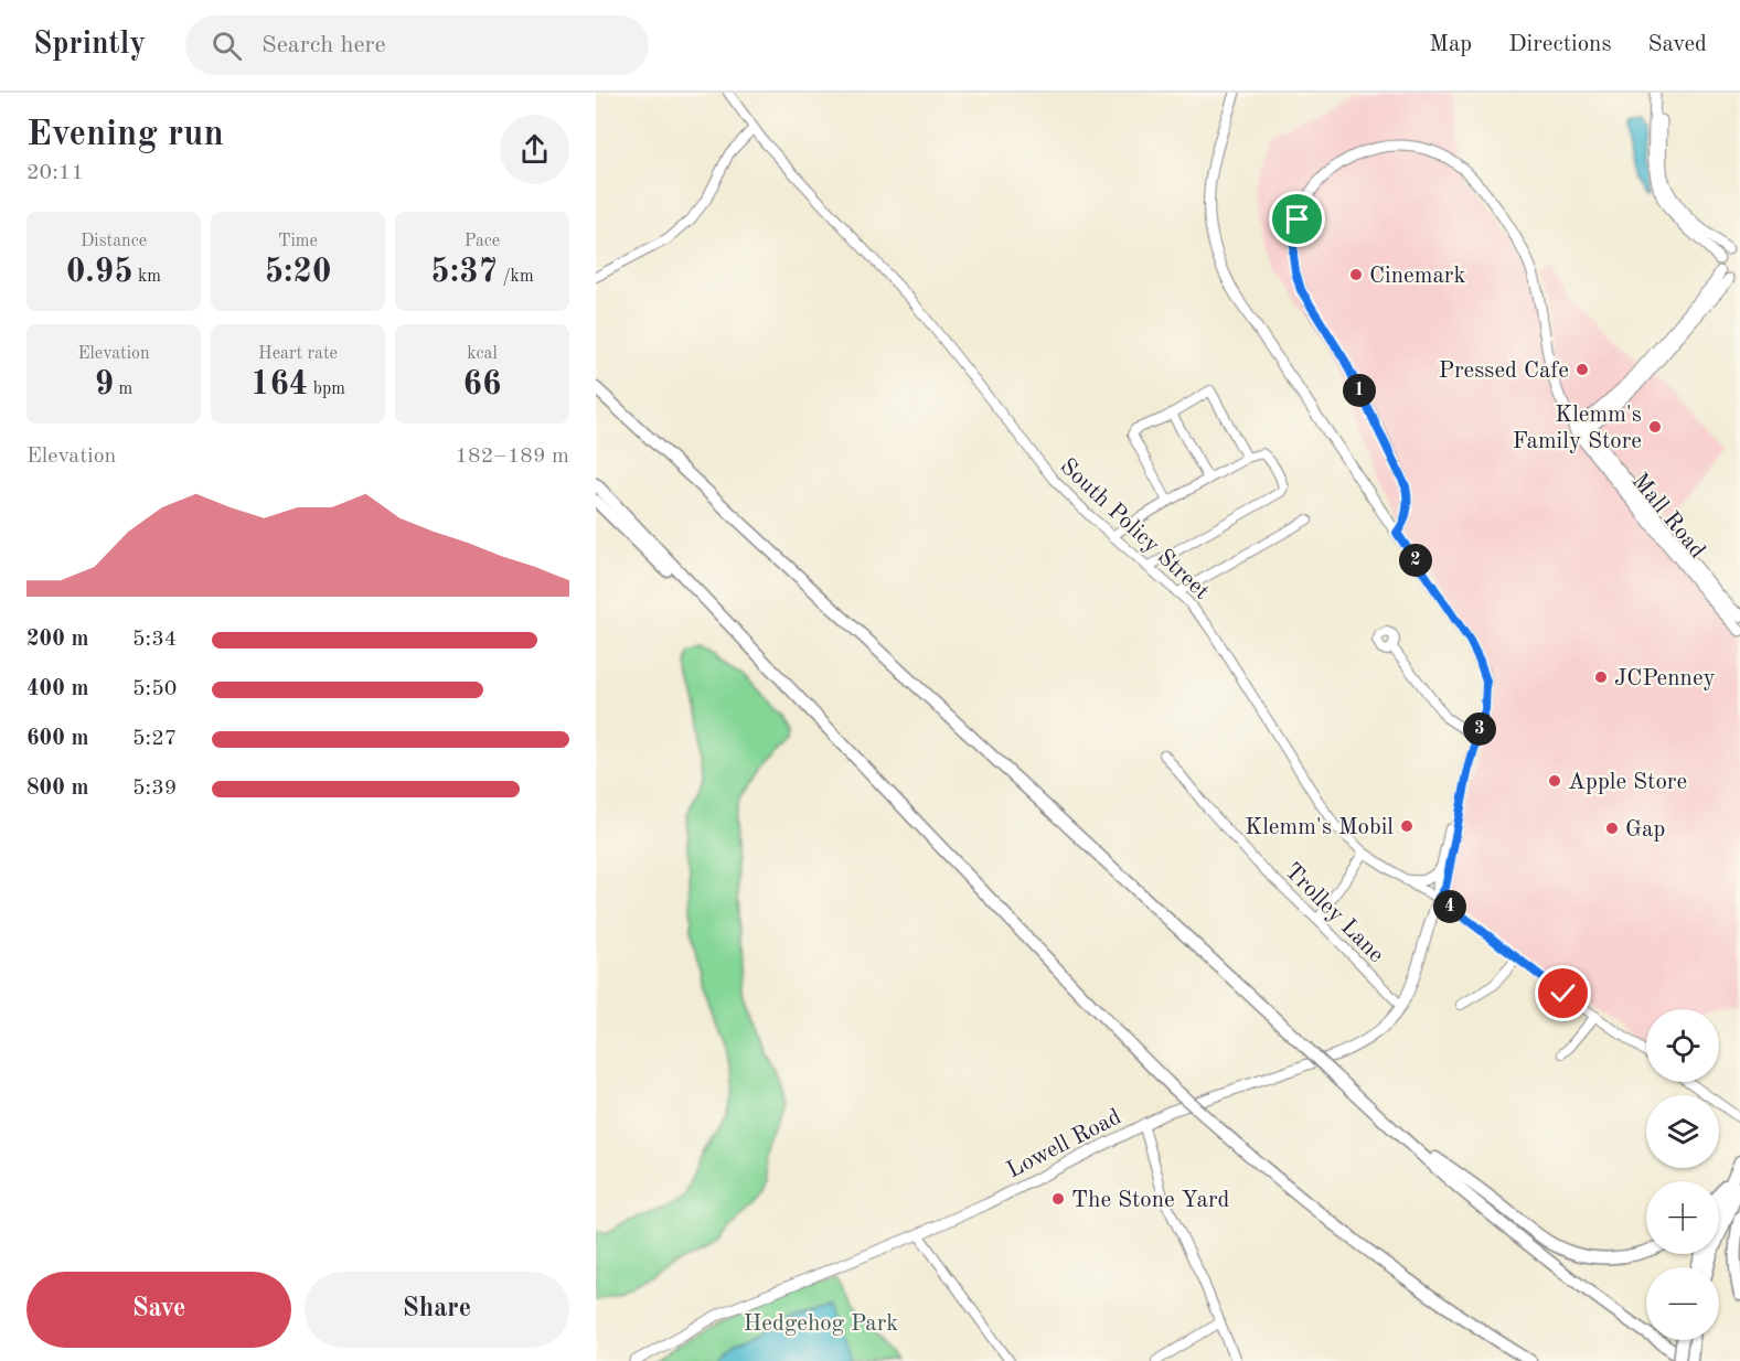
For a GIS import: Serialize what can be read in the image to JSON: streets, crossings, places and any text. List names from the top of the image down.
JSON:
{
  "streets": {
    "main road": ["Mall Road", "Lowell Road"],
    "street": ["South Policy Street", "Trolley Lane"]
  },
  "crossings": [
    ["South Policy Street", "Lowell Road"],
    ["Trolley Lane", "Lowell Road"]
  ],
  "parks": ["Hedgehog Park"],
  "places": [
    "Cinemark",
    "Pressed Cafe",
    "Klemm's Family Store",
    "JCPenney",
    "Apple Store",
    "Klemm's Mobil",
    "Gap",
    "The Stone Yard"
  ],
  "page": {
    "header": "Sprintly",
    "search": "Search here",
    "nav": ["Map", "Directions", "Saved"],
    "heading": ["Evening run", "20:11"],
    "stats": [
      ["Distance", "0.95 km"],
      ["Time", "5:20"],
      ["Pace", "5:37 /km"],
      ["Elevation", "9 m"],
      ["Heart rate", "164 bpm"],
      ["kcal", "66"]
    ],
    "pins": [
      "1",
      "2",
      "3",
      "4"
    ],
    "chart": ["Elevation", "182–189 m"],
    "list": [
      {
        "name": "200 m",
        "note": "5:34"
      },
      {
        "name": "400 m",
        "note": "5:50"
      },
      {
        "name": "600 m",
        "note": "5:27"
      },
      {
        "name": "800 m",
        "note": "5:39"
      }
    ],
    "map_buttons": ["+", "−"],
    "buttons": ["Save", "Share"]
  }
}
